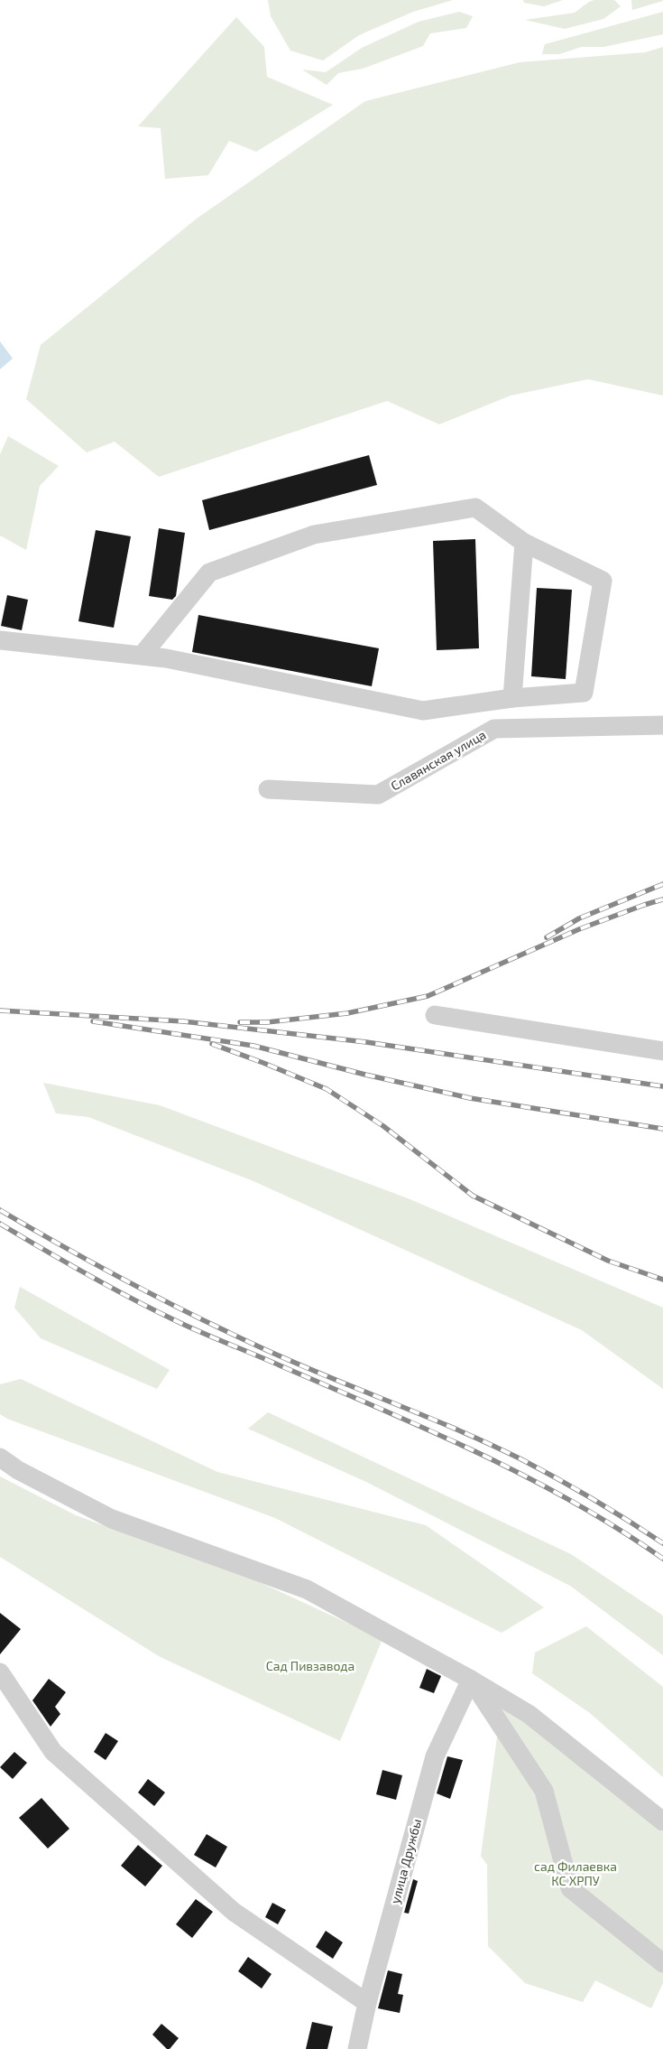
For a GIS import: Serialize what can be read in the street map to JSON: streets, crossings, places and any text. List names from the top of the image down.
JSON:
{
  "streets": {
    "street": ["Славянская улица", "улица Дружбы"]
  },
  "parks": ["Сад Пивзавода", "сад Филаевка КС ХРПУ"]
}
